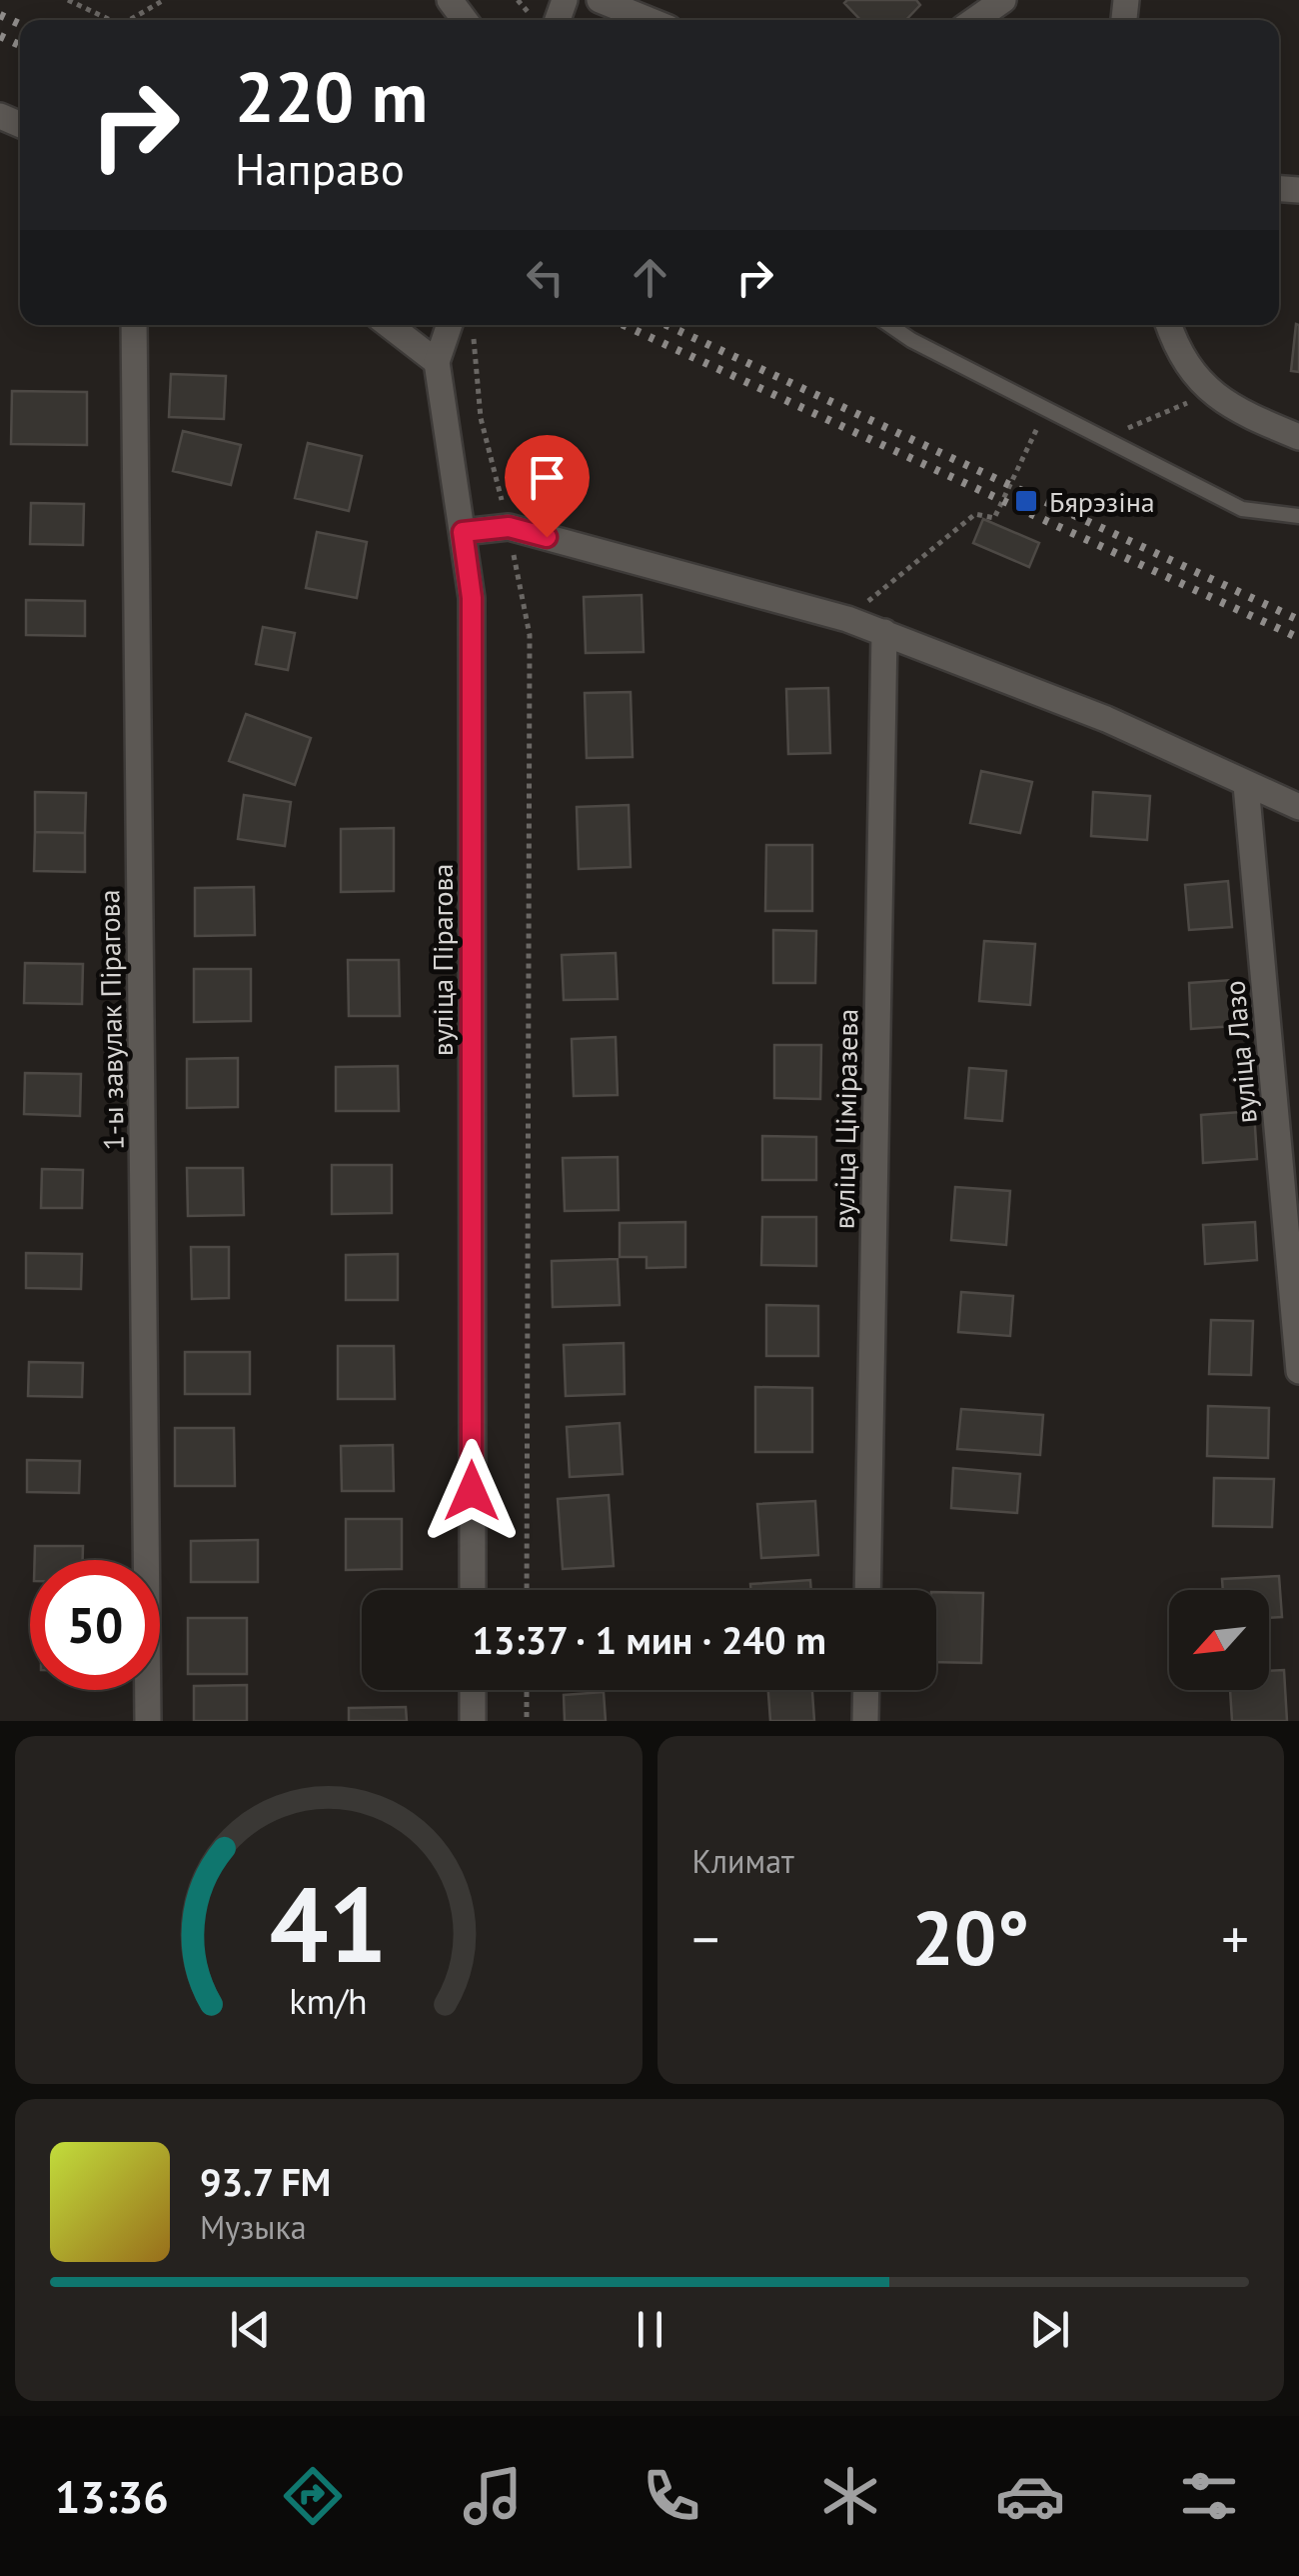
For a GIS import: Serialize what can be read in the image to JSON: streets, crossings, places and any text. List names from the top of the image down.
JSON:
{
  "streets": {
    "street": [
      "вуліца Пірагова",
      "1-ы завулак Пірагова",
      "вуліца Лазо",
      "вуліца Ціміразева"
    ]
  },
  "places": {
    "transit": ["Бярэзіна"]
  },
  "north": "bottom left",
  "page": {
    "turn": ["220 m", "Направо"],
    "limit": "50",
    "trip": "13:37 · 1 мин · 240 m",
    "tile": "Климат",
    "heat": ["−", "20°", "+"],
    "song": ["93.7 FM", "Музыка"],
    "tabs": "13:36",
    "gauge": ["41", "km/h"]
  }
}
